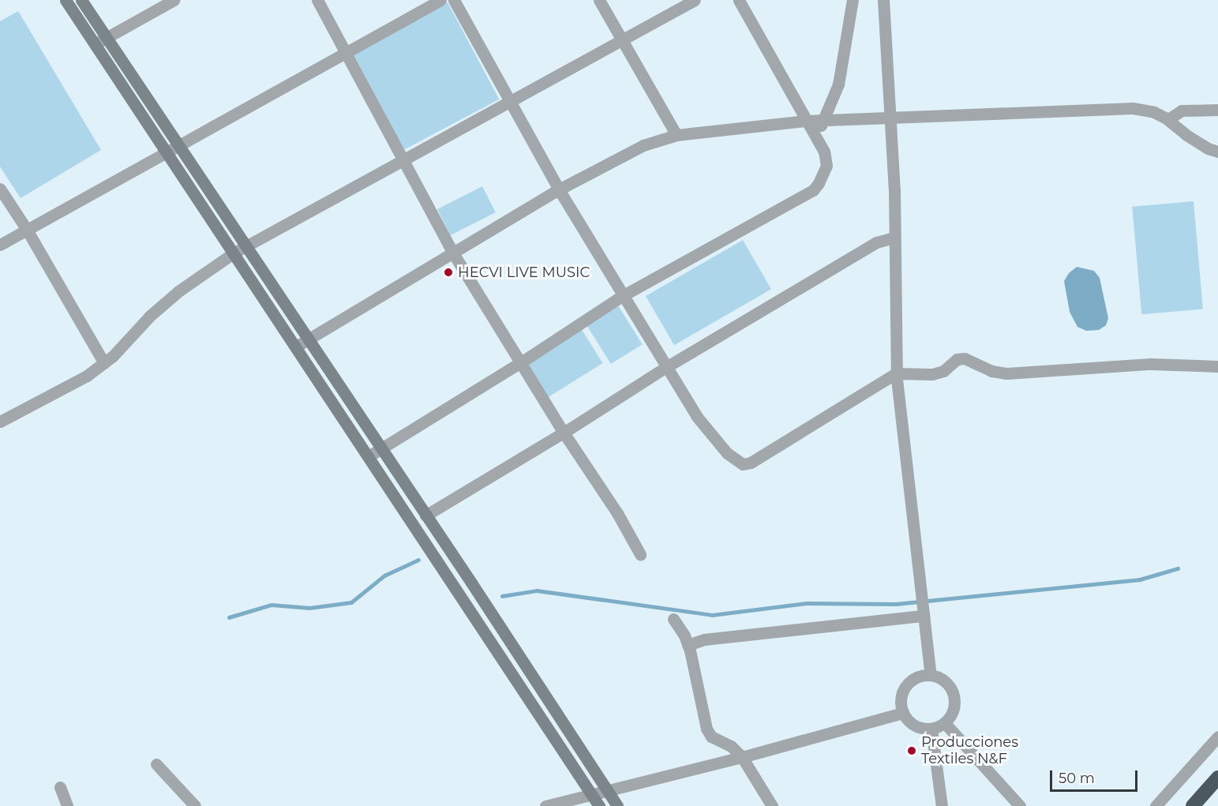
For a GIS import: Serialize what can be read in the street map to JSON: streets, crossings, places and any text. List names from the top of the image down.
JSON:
{
  "places": ["HECVI LIVE MUSIC", "Producciones Textiles N&F"],
  "scale_bar": "50 m"
}
